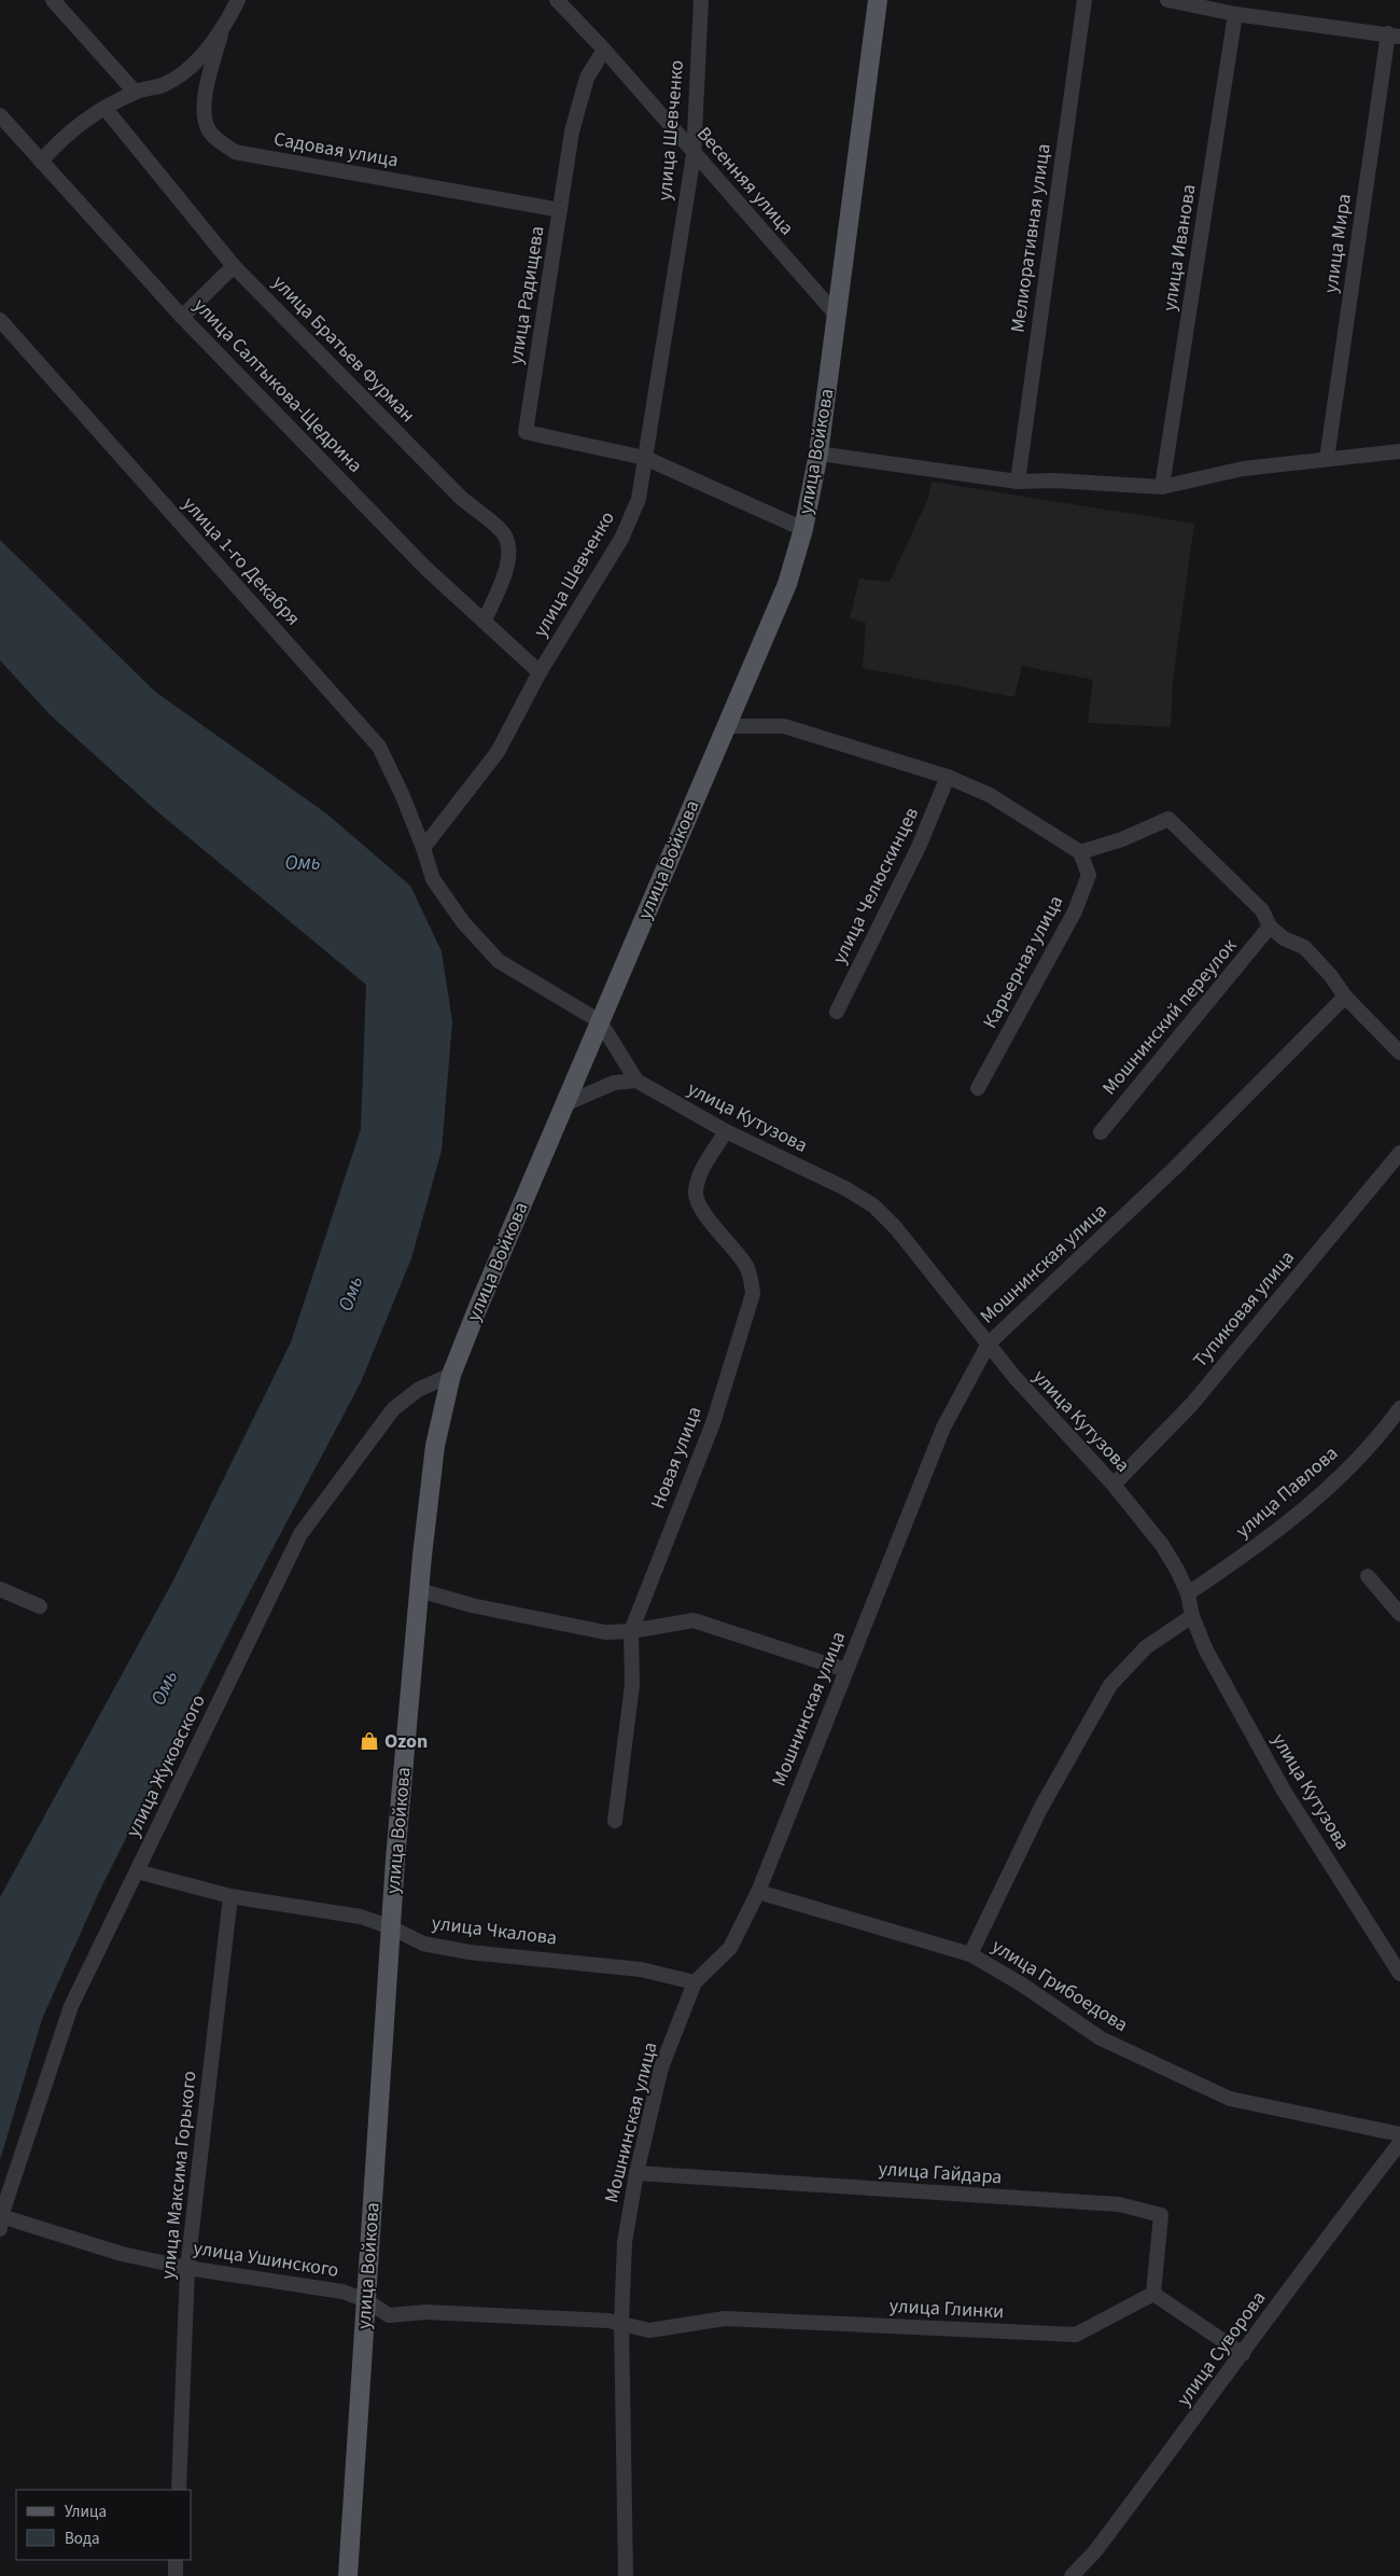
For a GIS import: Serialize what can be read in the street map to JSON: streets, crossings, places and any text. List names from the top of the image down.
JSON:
{
  "streets": {
    "main road": ["улица Войкова"],
    "street": [
      "улица Шевченко",
      "Садовая улица",
      "Весенняя улица",
      "Мелиоративная улица",
      "улица Мира",
      "улица Иванова",
      "улица Радищева",
      "улица Братьев Фурман",
      "улица Салтыкова-Щедрина",
      "улица 1-го Декабря",
      "улица Челюскинцев",
      "Карьерная улица",
      "Мошнинский переулок",
      "улица Кутузова",
      "Мошнинская улица",
      "Тупиковая улица",
      "Новая улица",
      "улица Павлова",
      "улица Жуковского",
      "улица Чкалова",
      "улица Грибоедова",
      "улица Гайдара",
      "улица Максима Горького",
      "улица Ушинского",
      "улица Глинки",
      "улица Суворова"
    ]
  },
  "crossings": [
    ["улица Шевченко", "Весенняя улица"],
    ["улица Шевченко", "улица Радищева"],
    ["улица Шевченко", "улица Салтыкова-Щедрина"],
    ["улица Шевченко", "улица 1-го Декабря"],
    ["Садовая улица", "улица Радищева"],
    ["Весенняя улица", "улица Радищева"],
    ["Весенняя улица", "улица Войкова"],
    ["улица Братьев Фурман", "улица Салтыкова-Щедрина"],
    ["улица Войкова", "улица Кутузова"],
    ["улица Войкова", "улица Жуковского"],
    ["улица Войкова", "улица Чкалова"],
    ["улица Войкова", "улица Ушинского"],
    ["улица Кутузова", "Мошнинская улица"],
    ["улица Кутузова", "Тупиковая улица"],
    ["улица Кутузова", "Новая улица"],
    ["улица Кутузова", "улица Павлова"],
    ["Мошнинская улица", "улица Чкалова"],
    ["Мошнинская улица", "улица Грибоедова"],
    ["Мошнинская улица", "улица Гайдара"],
    ["Мошнинская улица", "улица Ушинского"],
    ["Мошнинская улица", "улица Глинки"],
    ["улица Жуковского", "улица Чкалова"],
    ["улица Жуковского", "улица Ушинского"],
    ["улица Чкалова", "улица Максима Горького"],
    ["улица Гайдара", "улица Глинки"],
    ["улица Максима Горького", "улица Ушинского"],
    ["улица Ушинского", "улица Глинки"]
  ],
  "water": ["Омь"],
  "places": {
    "shop": ["Ozon"]
  },
  "legend": ["Улица", "Вода"]
}
